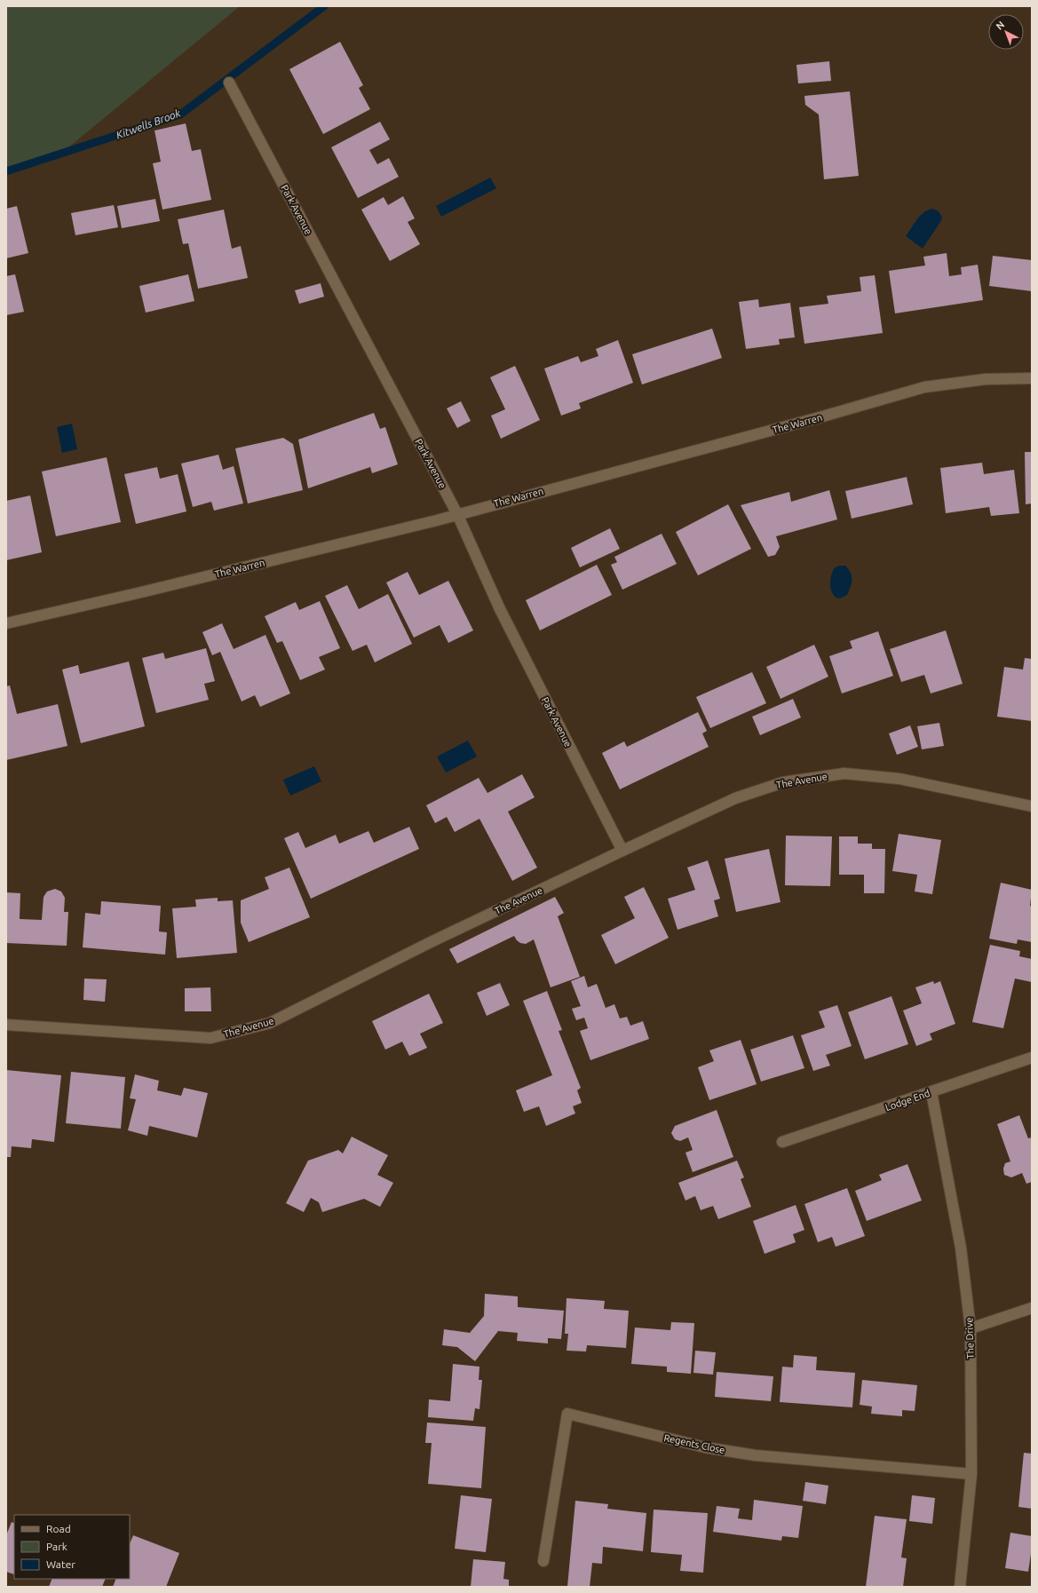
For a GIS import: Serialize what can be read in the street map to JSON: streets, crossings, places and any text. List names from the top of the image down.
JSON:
{
  "streets": {
    "street": [
      "Park Avenue",
      "The Warren",
      "The Avenue",
      "Lodge End",
      "The Drive",
      "Regents Close"
    ]
  },
  "crossings": [
    ["Park Avenue", "The Warren"],
    ["Park Avenue", "The Avenue"],
    ["Lodge End", "The Drive"],
    ["The Drive", "Regents Close"]
  ],
  "water": ["Kitwells Brook"],
  "legend": ["Road", "Park", "Water"],
  "north": "top left"
}
